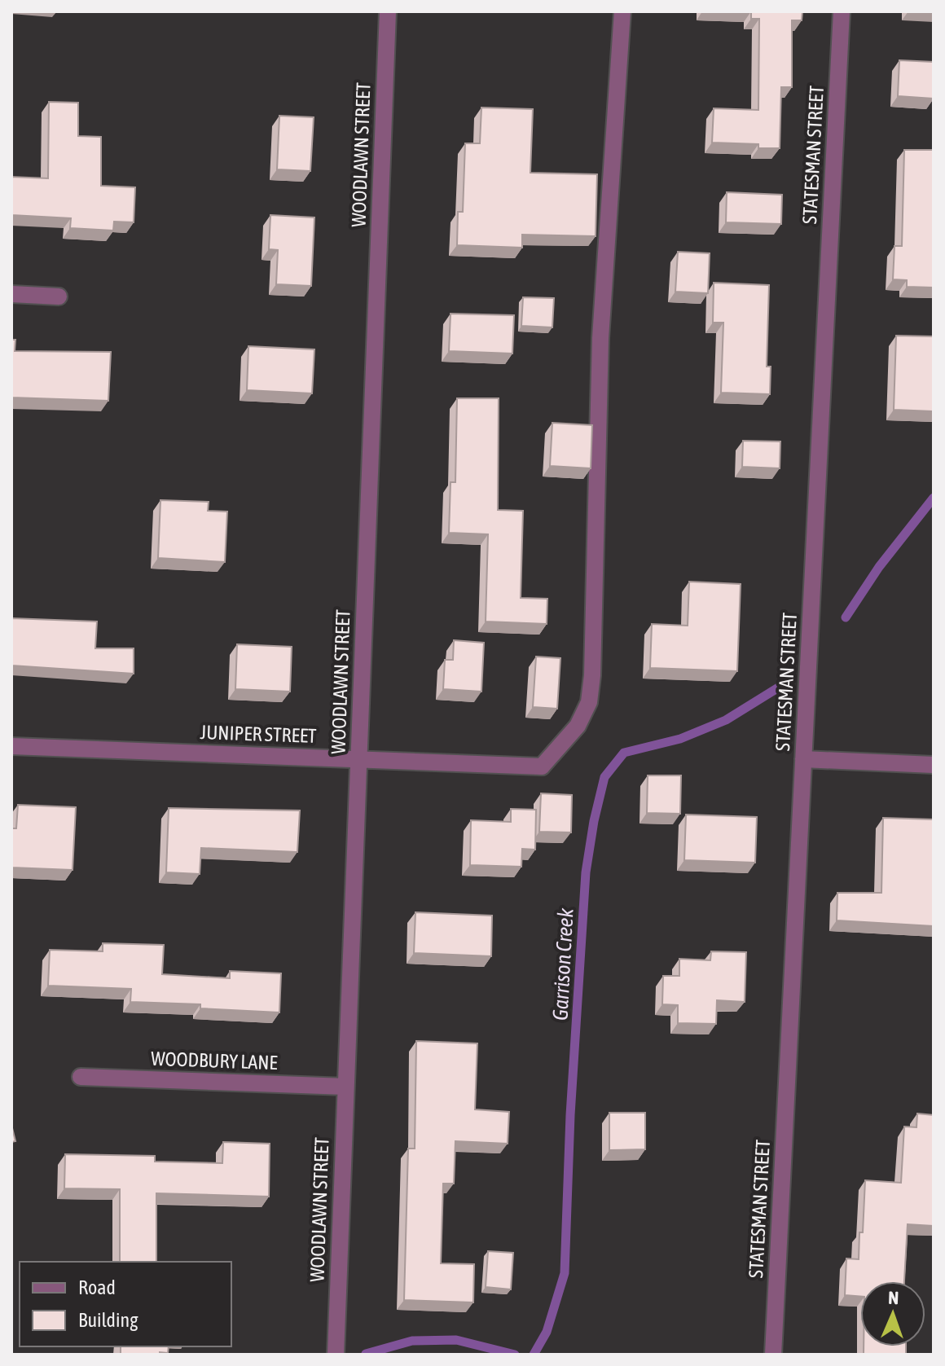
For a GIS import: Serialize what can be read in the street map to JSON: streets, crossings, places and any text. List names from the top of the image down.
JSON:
{
  "streets": {
    "street": [
      "WOODLAWN STREET",
      "STATESMAN STREET",
      "JUNIPER STREET",
      "WOODBURY LANE"
    ]
  },
  "crossings": [
    ["WOODLAWN STREET", "JUNIPER STREET"],
    ["WOODLAWN STREET", "WOODBURY LANE"]
  ],
  "water": ["Garrison Creek"],
  "legend": ["Road", "Building"],
  "north": "top"
}
